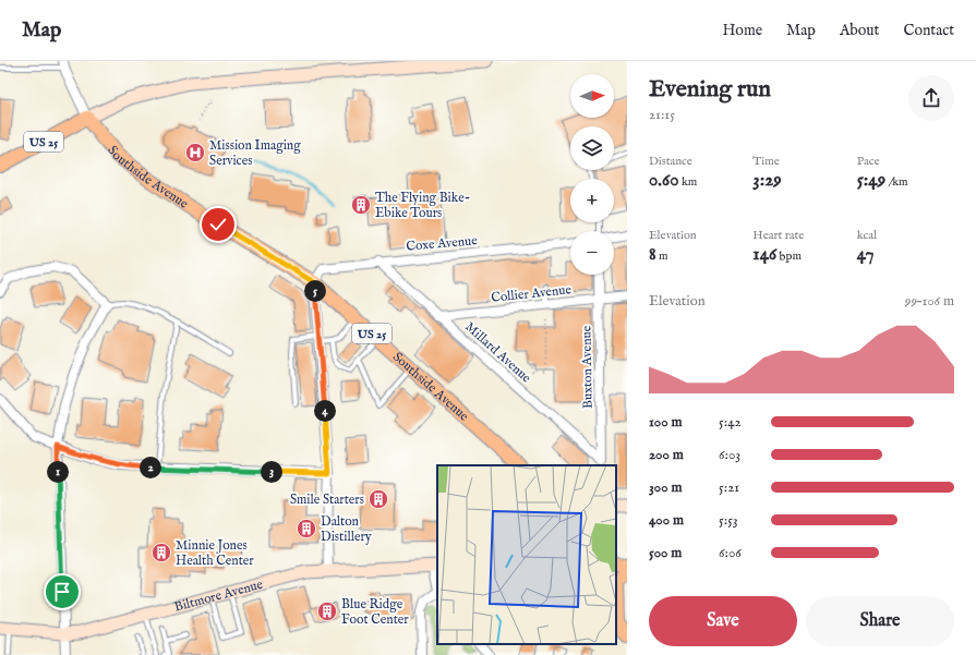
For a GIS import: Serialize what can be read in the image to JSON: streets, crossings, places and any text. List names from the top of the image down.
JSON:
{
  "streets": {
    "main road": ["US 25", "Southside Avenue", "Biltmore Avenue"],
    "street": [
      "Coxe Avenue",
      "Collier Avenue",
      "Millard Avenue",
      "Buxton Avenue"
    ]
  },
  "crossings": [
    ["US 25", "Southside Avenue"],
    ["Southside Avenue", "Coxe Avenue"],
    ["Coxe Avenue", "Millard Avenue"],
    ["Collier Avenue", "Millard Avenue"],
    ["Collier Avenue", "Buxton Avenue"],
    ["Millard Avenue", "Buxton Avenue"]
  ],
  "places": {
    "hospital": ["Mission Imaging Services"],
    "building": [
      "The Flying Bike- Ebike Tours",
      "Smile Starters",
      "Dalton Distillery",
      "Minnie Jones Health Center",
      "Blue Ridge Foot Center"
    ]
  },
  "north": "right",
  "page": {
    "header": "Map",
    "nav": [
      "Home",
      "Map",
      "About",
      "Contact"
    ],
    "heading": ["Evening run", "21:15"],
    "map_buttons": ["+", "−"],
    "stats": [
      ["Distance", "0.60 km"],
      ["Time", "3:29"],
      ["Pace", "5:49 /km"],
      ["Elevation", "8 m"],
      ["Heart rate", "146 bpm"],
      ["kcal", "47"]
    ],
    "pins": [
      "5",
      "4",
      "2",
      "1",
      "3"
    ],
    "chart": ["Elevation", "99–106 m"],
    "list": [
      {
        "name": "100 m",
        "note": "5:42"
      },
      {
        "name": "200 m",
        "note": "6:03"
      },
      {
        "name": "300 m",
        "note": "5:21"
      },
      {
        "name": "400 m",
        "note": "5:53"
      },
      {
        "name": "500 m",
        "note": "6:06"
      }
    ],
    "buttons": ["Save", "Share"]
  }
}
